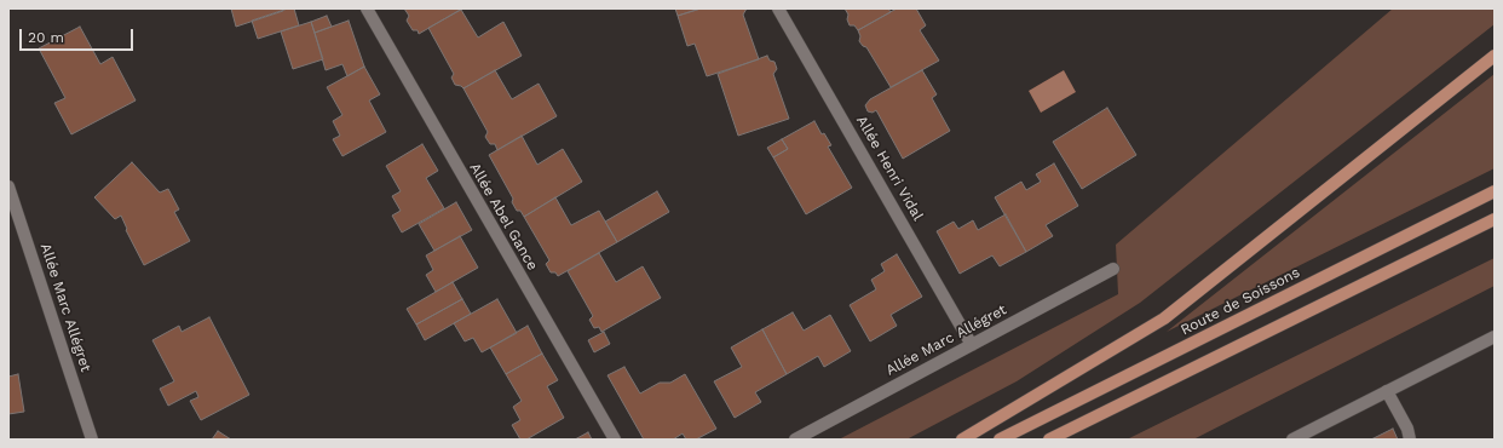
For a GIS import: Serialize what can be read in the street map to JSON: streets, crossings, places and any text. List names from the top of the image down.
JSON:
{
  "streets": {
    "main road": ["Route de Soissons"],
    "street": ["Allée Henri Vidal", "Allée Abel Gance", "Allée Marc Allégret"]
  },
  "crossings": [
    ["Allée Henri Vidal", "Allée Marc Allégret"]
  ],
  "scale_bar": "20 m"
}
